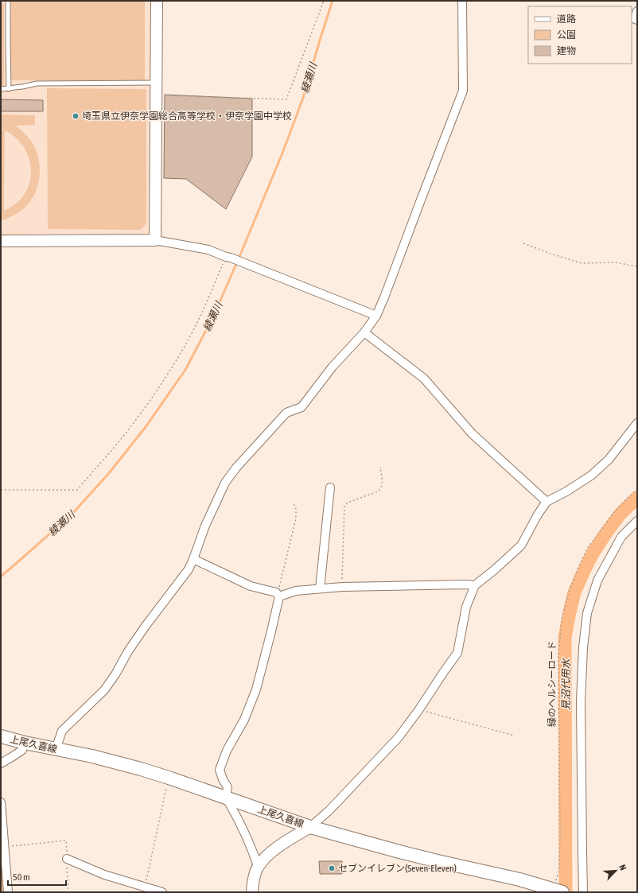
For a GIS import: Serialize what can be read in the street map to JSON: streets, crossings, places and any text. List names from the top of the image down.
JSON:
{
  "streets": {
    "main road": ["上尾久喜線"],
    "path": ["緑のヘルシーロード"]
  },
  "crossings": [
    ["緑のヘルシーロード", "上尾久喜線"]
  ],
  "water": ["綾瀬川", "見沼代用水"],
  "places": ["埼玉県立伊奈学園総合高等学校・伊奈学園中学校", "セブンイレブン(Seven-Eleven)"],
  "legend": ["道路", "公園", "建物"],
  "scale_bar": "50 m",
  "north": "top right"
}
